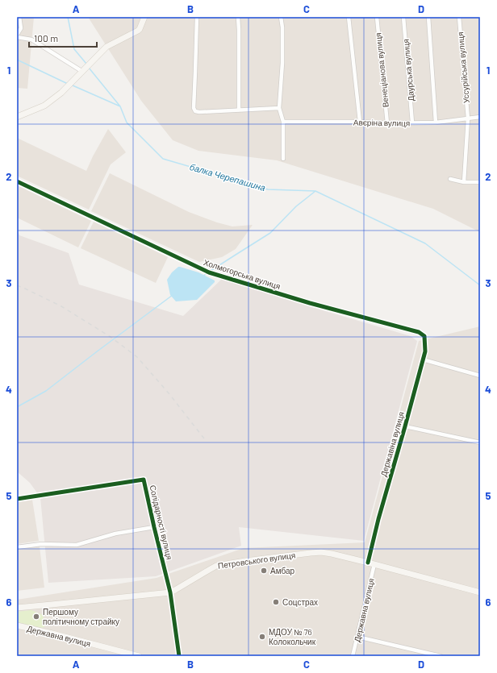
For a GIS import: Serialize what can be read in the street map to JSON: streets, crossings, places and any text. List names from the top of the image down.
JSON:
{
  "streets": {
    "main road": ["Петровського вулиця", "Державна вулиця"],
    "street": [
      "Уссурійська вулиця",
      "Венеціанова вулиця",
      "Даурська вулиця",
      "Авєріна вулиця",
      "Холмогорська вулиця",
      "Державіна вулиця",
      "Солідарності вулиця"
    ]
  },
  "crossings": [
    ["Уссурійська вулиця", "Авєріна вулиця"],
    ["Венеціанова вулиця", "Авєріна вулиця"],
    ["Даурська вулиця", "Авєріна вулиця"],
    ["Холмогорська вулиця", "Державіна вулиця"],
    ["Державіна вулиця", "Петровського вулиця"],
    ["Солідарності вулиця", "Петровського вулиця"],
    ["Петровського вулиця", "Державна вулиця"]
  ],
  "water": ["балка Черепашина"],
  "places": [
    "Амбар",
    "Соцстрах",
    "Першому політичному страйку",
    "МДОУ № 76 Колокольчик"
  ],
  "scale_bar": "100 m",
  "grid": {
    "columns": [
      "A",
      "B",
      "C",
      "D"
    ],
    "rows": [
      "1",
      "2",
      "3",
      "4",
      "5",
      "6"
    ]
  }
}
